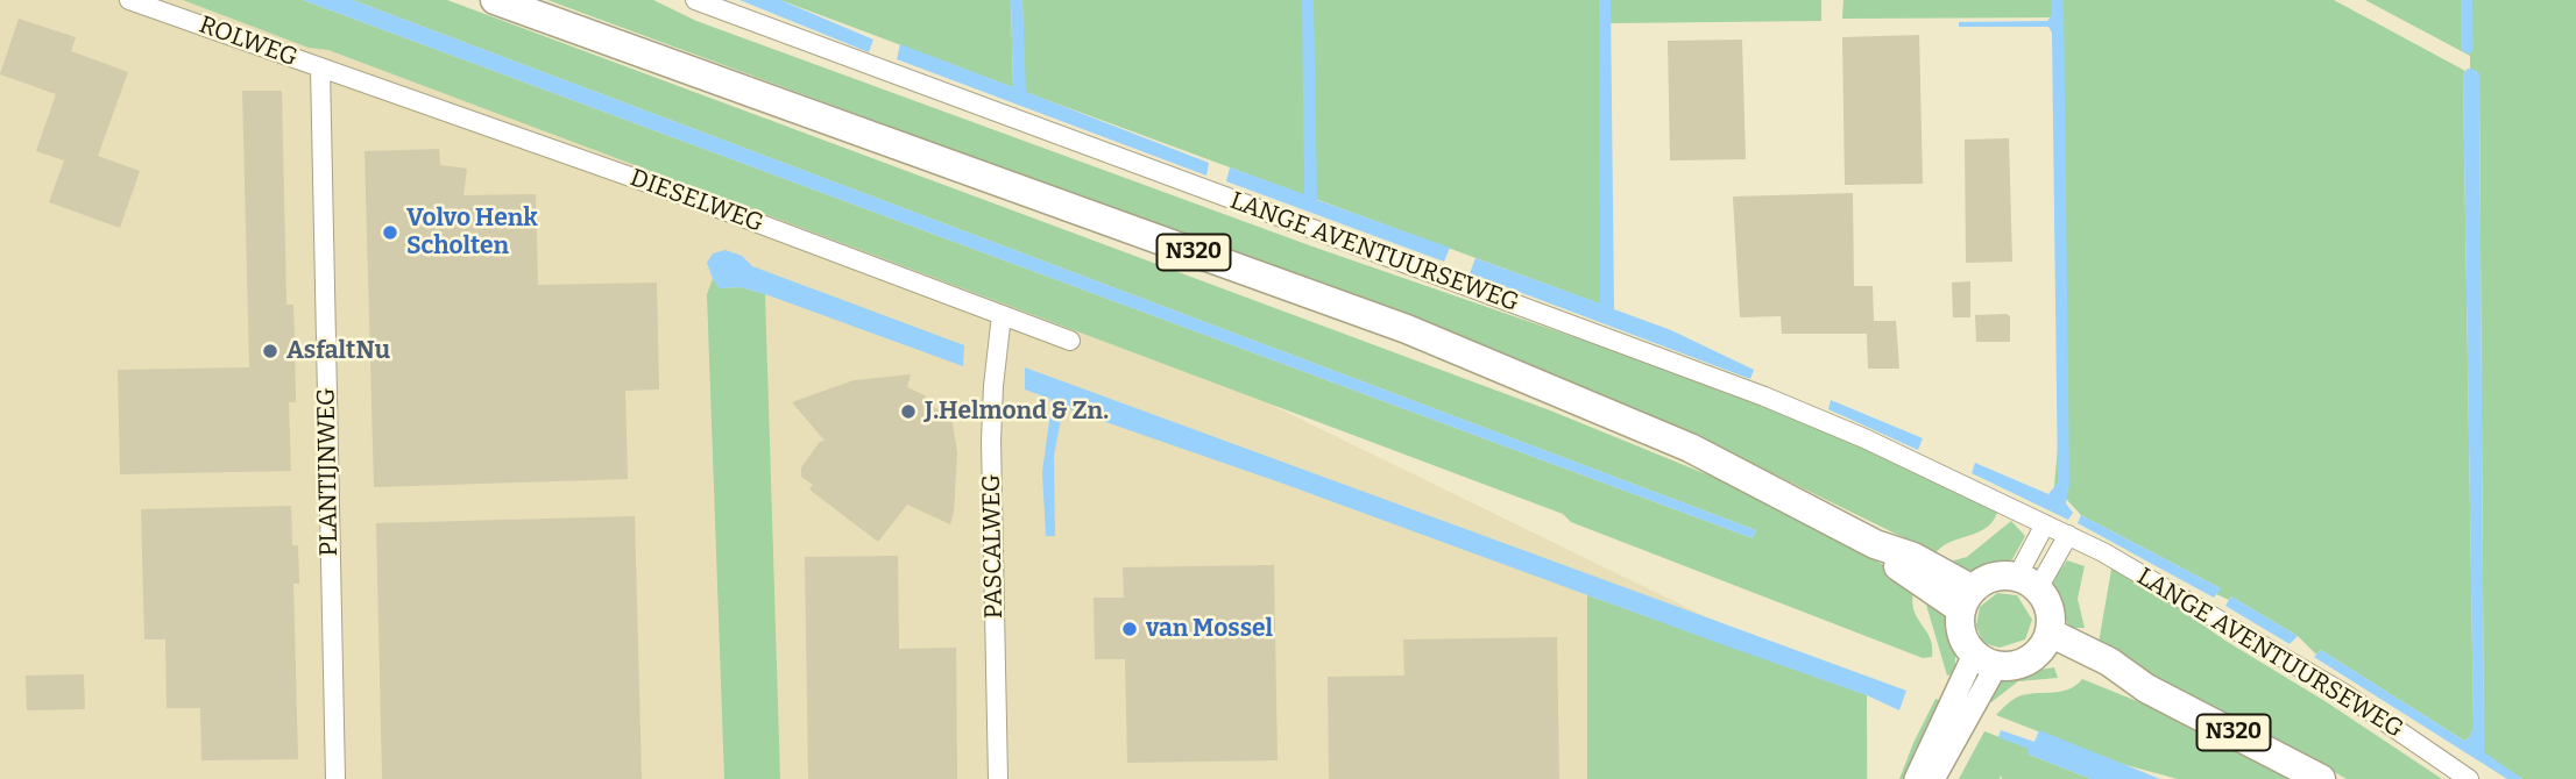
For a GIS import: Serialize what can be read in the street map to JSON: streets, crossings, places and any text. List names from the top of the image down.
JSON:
{
  "streets": {
    "main road": ["N320"],
    "street": [
      "ROLWEG",
      "DIESELWEG",
      "LANGE AVENTUURSEWEG",
      "PLANTIJNWEG",
      "PASCALWEG"
    ]
  },
  "crossings": [
    ["ROLWEG", "DIESELWEG"],
    ["ROLWEG", "PLANTIJNWEG"],
    ["DIESELWEG", "PLANTIJNWEG"],
    ["DIESELWEG", "PASCALWEG"]
  ],
  "places": [
    "Volvo Henk Scholten",
    "AsfaltNu",
    "J.Helmond & Zn.",
    "van Mossel"
  ]
}
